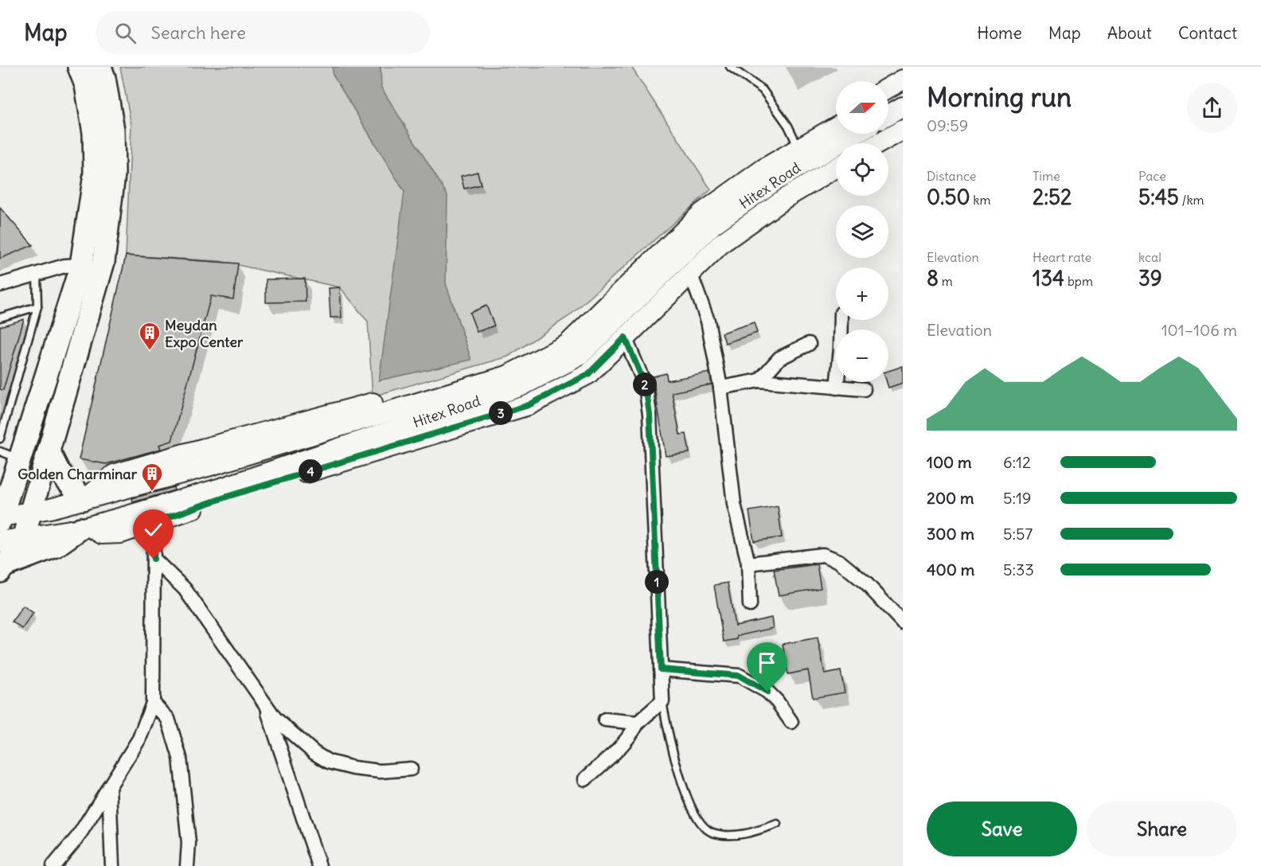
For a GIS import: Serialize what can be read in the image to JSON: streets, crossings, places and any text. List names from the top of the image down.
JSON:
{
  "streets": {
    "street": ["Hitex Road"]
  },
  "places": {
    "building": ["Meydan Expo Center", "Golden Charminar"]
  },
  "north": "right",
  "page": {
    "header": "Map",
    "search": "Search here",
    "nav": [
      "Home",
      "Map",
      "About",
      "Contact"
    ],
    "heading": ["Morning run", "09:59"],
    "map_buttons": ["+", "−"],
    "stats": [
      ["Distance", "0.50 km"],
      ["Time", "2:52"],
      ["Pace", "5:45 /km"],
      ["Elevation", "8 m"],
      ["Heart rate", "134 bpm"],
      ["kcal", "39"]
    ],
    "chart": ["Elevation", "101–106 m"],
    "pins": [
      "2",
      "3",
      "4",
      "1"
    ],
    "list": [
      {
        "name": "100 m",
        "note": "6:12"
      },
      {
        "name": "200 m",
        "note": "5:19"
      },
      {
        "name": "300 m",
        "note": "5:57"
      },
      {
        "name": "400 m",
        "note": "5:33"
      }
    ],
    "buttons": ["Save", "Share"]
  }
}
